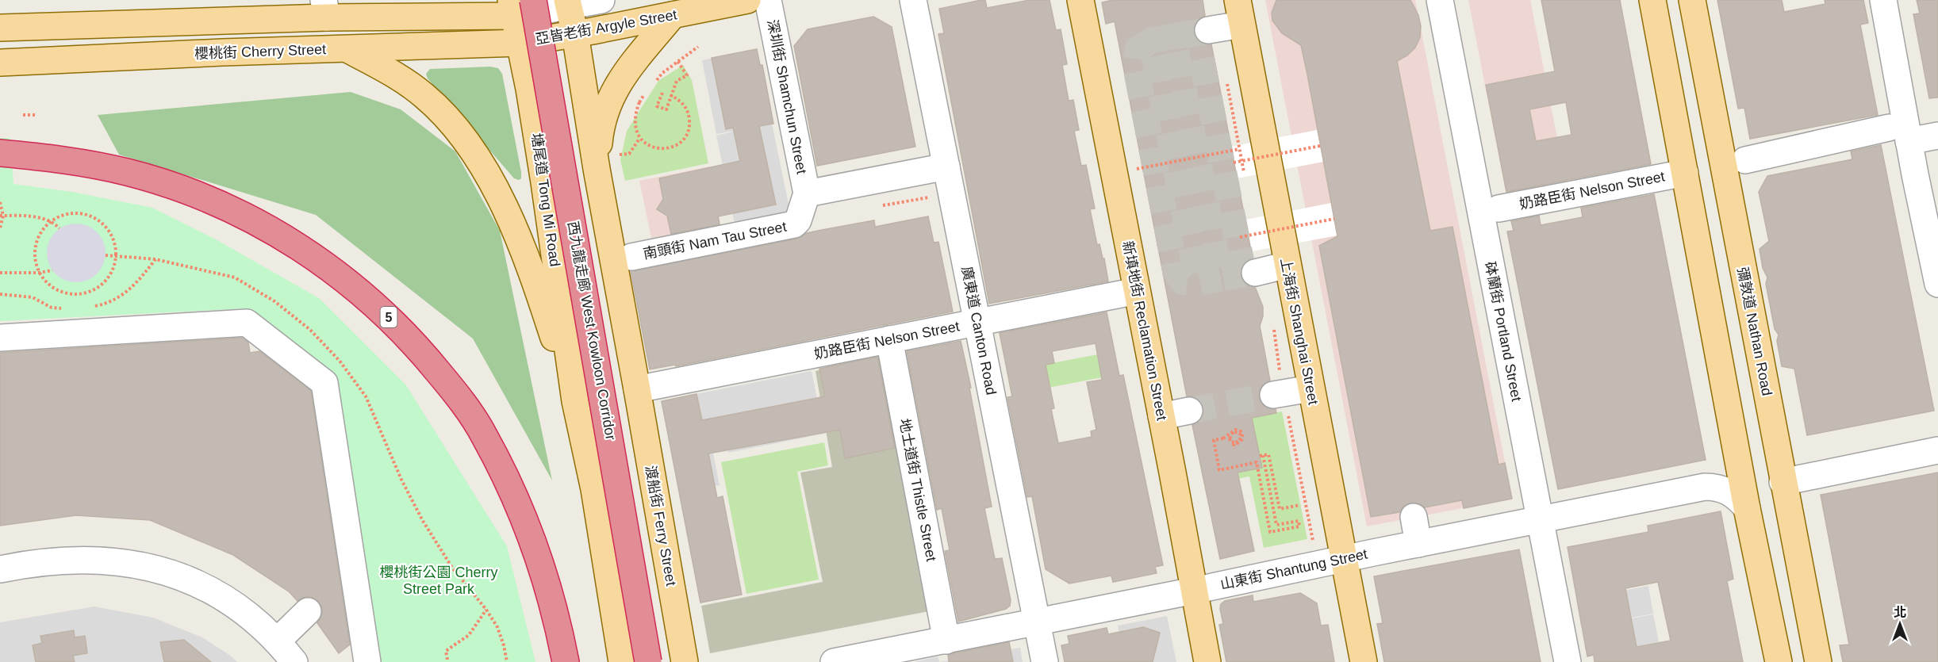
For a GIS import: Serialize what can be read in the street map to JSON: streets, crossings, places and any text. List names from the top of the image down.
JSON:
{
  "streets": {
    "highway": ["5", "西九龍走廊 West Kowloon Corridor"],
    "main road": [
      "亞皆老街 Argyle Street",
      "櫻桃街 Cherry Street",
      "塘尾道 Tong Mi Road",
      "新填地街 Reclamation Street",
      "上海街 Shanghai Street",
      "彌敦道 Nathan Road",
      "渡船街 Ferry Street"
    ],
    "street": [
      "深圳街 Shamchun Street",
      "奶路臣街 Nelson Street",
      "南頭街 Nam Tau Street",
      "廣東道 Canton Road",
      "砵蘭街 Portland Street",
      "地士道街 Thistle Street",
      "山東街 Shantung Street"
    ]
  },
  "crossings": [
    ["亞皆老街 Argyle Street", "櫻桃街 Cherry Street"],
    ["亞皆老街 Argyle Street", "塘尾道 Tong Mi Road"],
    ["亞皆老街 Argyle Street", "西九龍走廊 West Kowloon Corridor"],
    ["櫻桃街 Cherry Street", "塘尾道 Tong Mi Road"],
    ["深圳街 Shamchun Street", "南頭街 Nam Tau Street"],
    ["奶路臣街 Nelson Street", "廣東道 Canton Road"],
    ["奶路臣街 Nelson Street", "新填地街 Reclamation Street"],
    ["奶路臣街 Nelson Street", "地士道街 Thistle Street"],
    ["奶路臣街 Nelson Street", "渡船街 Ferry Street"],
    ["塘尾道 Tong Mi Road", "西九龍走廊 West Kowloon Corridor"],
    ["廣東道 Canton Road", "山東街 Shantung Street"],
    ["新填地街 Reclamation Street", "山東街 Shantung Street"],
    ["上海街 Shanghai Street", "山東街 Shantung Street"],
    ["砵蘭街 Portland Street", "山東街 Shantung Street"],
    ["地士道街 Thistle Street", "山東街 Shantung Street"]
  ],
  "parks": ["櫻桃街公園 Cherry Street Park"],
  "north": "top"
}
